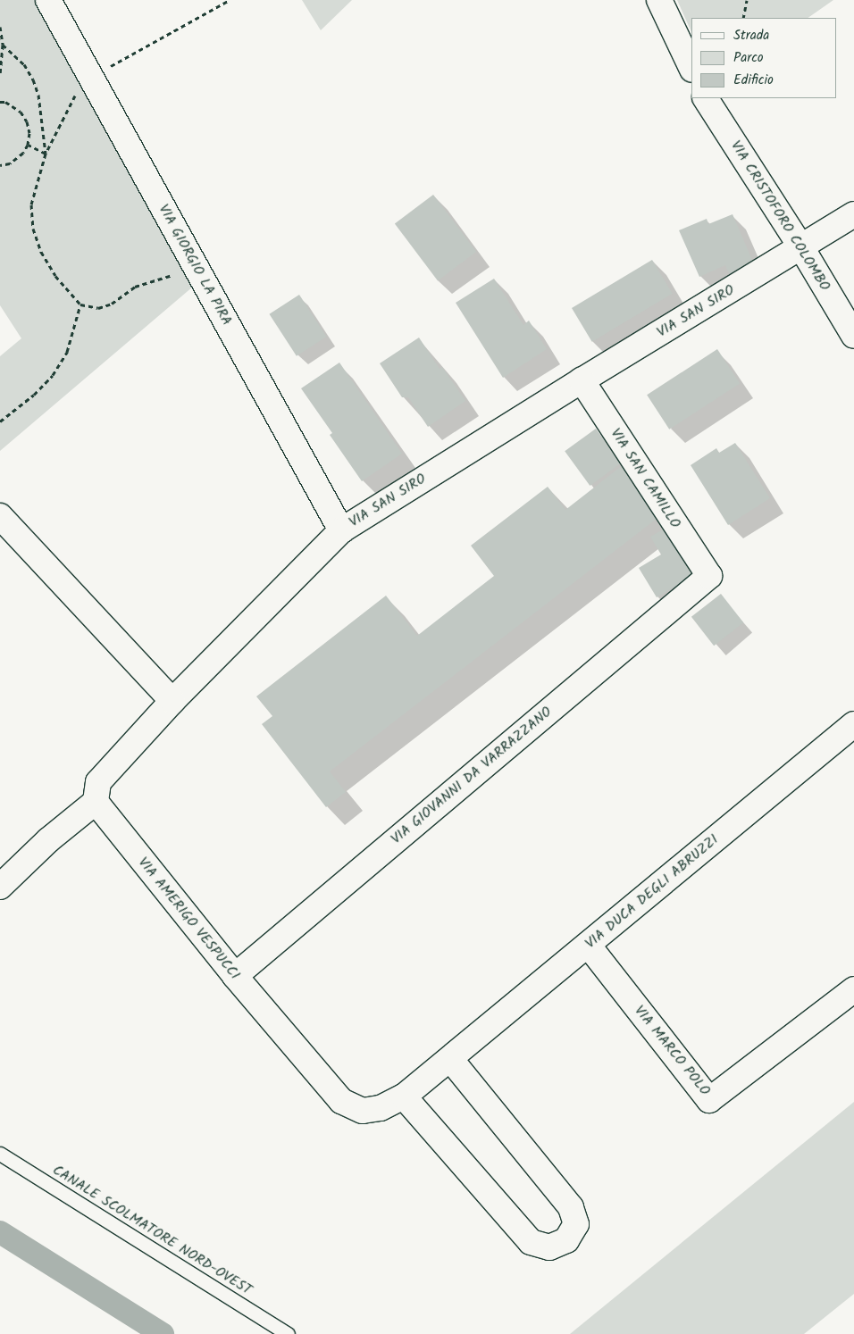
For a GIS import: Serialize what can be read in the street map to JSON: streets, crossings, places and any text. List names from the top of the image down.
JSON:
{
  "streets": {
    "street": [
      "VIA CRISTOFORO COLOMBO",
      "VIA GIORGIO LA PIRA",
      "VIA SAN SIRO",
      "VIA SAN CAMILLO",
      "VIA GIOVANNI DA VARRAZZANO",
      "VIA DUCA DEGLI ABRUZZI",
      "VIA AMERIGO VESPUCCI",
      "VIA MARCO POLO"
    ],
    "lane": ["CANALE SCOLMATORE NORD-OVEST"]
  },
  "crossings": [
    ["VIA CRISTOFORO COLOMBO", "VIA SAN SIRO"],
    ["VIA GIORGIO LA PIRA", "VIA SAN SIRO"],
    ["VIA SAN SIRO", "VIA SAN CAMILLO"],
    ["VIA SAN CAMILLO", "VIA GIOVANNI DA VARRAZZANO"],
    ["VIA GIOVANNI DA VARRAZZANO", "VIA AMERIGO VESPUCCI"],
    ["VIA DUCA DEGLI ABRUZZI", "VIA AMERIGO VESPUCCI"],
    ["VIA DUCA DEGLI ABRUZZI", "VIA MARCO POLO"]
  ],
  "legend": ["Strada", "Parco", "Edificio"]
}
